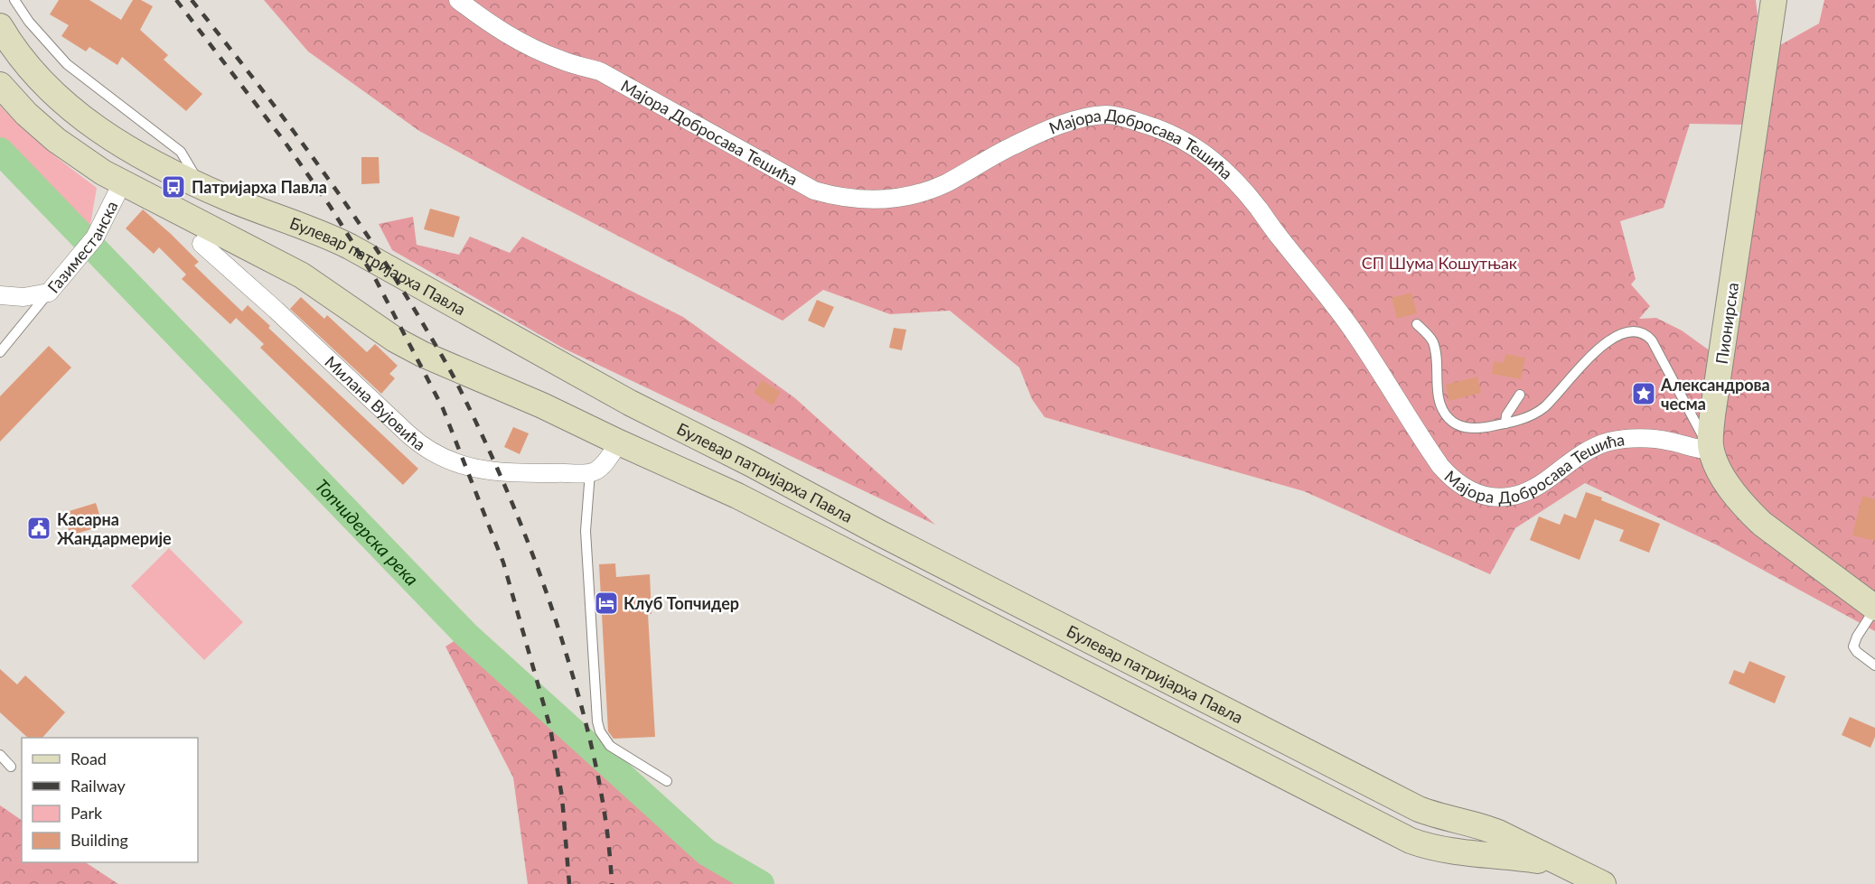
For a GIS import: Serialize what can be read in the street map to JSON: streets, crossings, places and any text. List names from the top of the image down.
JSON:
{
  "streets": {
    "main road": ["Булевар патријарха Павла", "Пионирска"],
    "street": ["Мајора Добросава Тешића", "Газиместанска", "Милана Вујовића"]
  },
  "crossings": [
    ["Мајора Добросава Тешића", "Пионирска"],
    ["Газиместанска", "Булевар патријарха Павла"]
  ],
  "water": ["Топчидерска река"],
  "parks": ["СП Шума Кошутњак"],
  "places": {
    "bus stop": ["Патријарха Павла"],
    "place": ["Александрова чесма"],
    "public building": ["Касарна Жандармерије"],
    "hotel": ["Клуб Топчидер"]
  },
  "legend": [
    "Road",
    "Railway",
    "Park",
    "Building"
  ]
}
